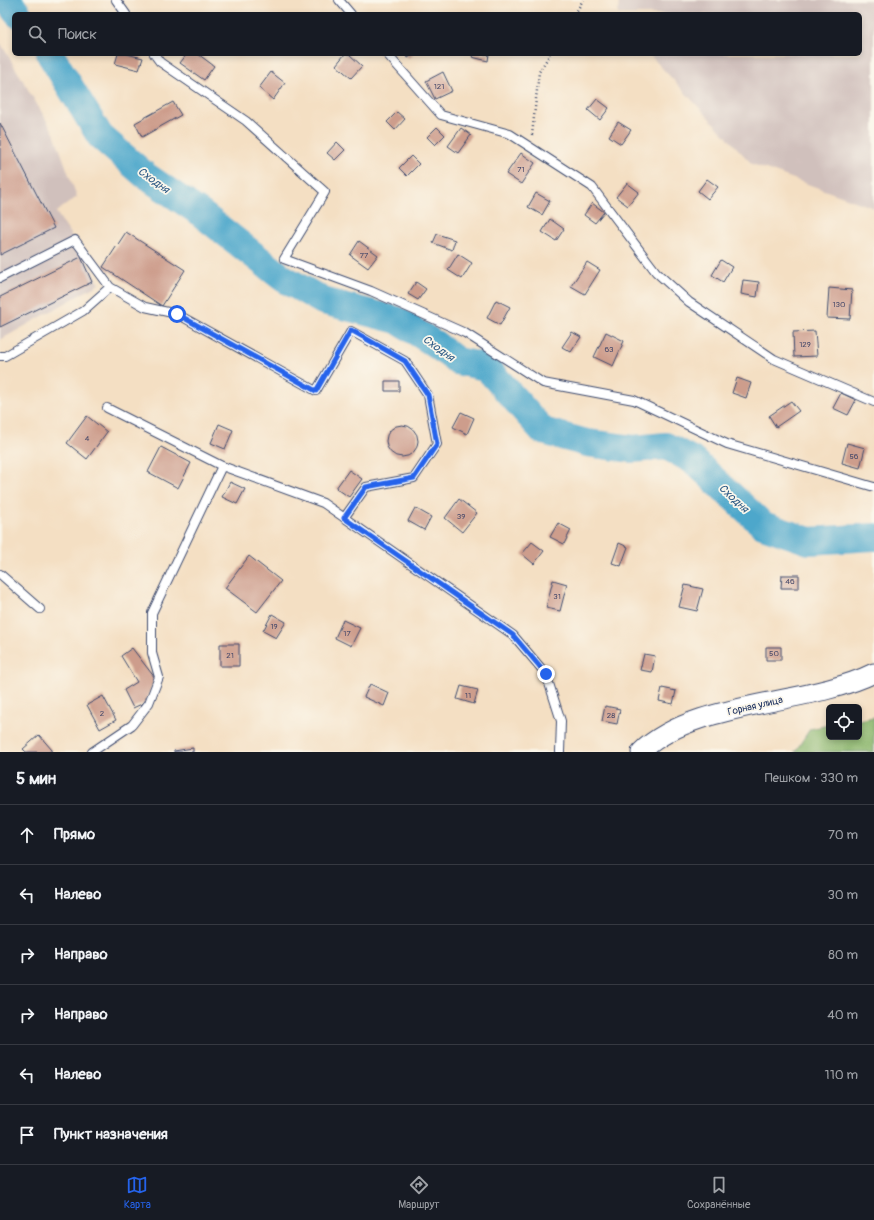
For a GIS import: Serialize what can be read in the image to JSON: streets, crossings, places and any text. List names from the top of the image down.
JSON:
{
  "streets": {
    "street": ["Горная улица"]
  },
  "water": ["Сходня"],
  "house_numbers": [
    "121",
    "71",
    "77",
    "130",
    "129",
    "63",
    "4",
    "56",
    "39",
    "46",
    "31",
    "19",
    "17",
    "50",
    "21",
    "11",
    "2",
    "28"
  ],
  "page": {
    "search": "Поиск",
    "heading": ["5 мин", "Пешком · 330 m"],
    "list": [
      ["Прямо", "70 m"],
      ["Налево", "30 m"],
      ["Направо", "80 m"],
      ["Направо", "40 m"],
      ["Налево", "110 m"],
      "Пункт назначения"
    ],
    "nav": ["Карта", "Маршрут", "Сохранённые"]
  }
}
